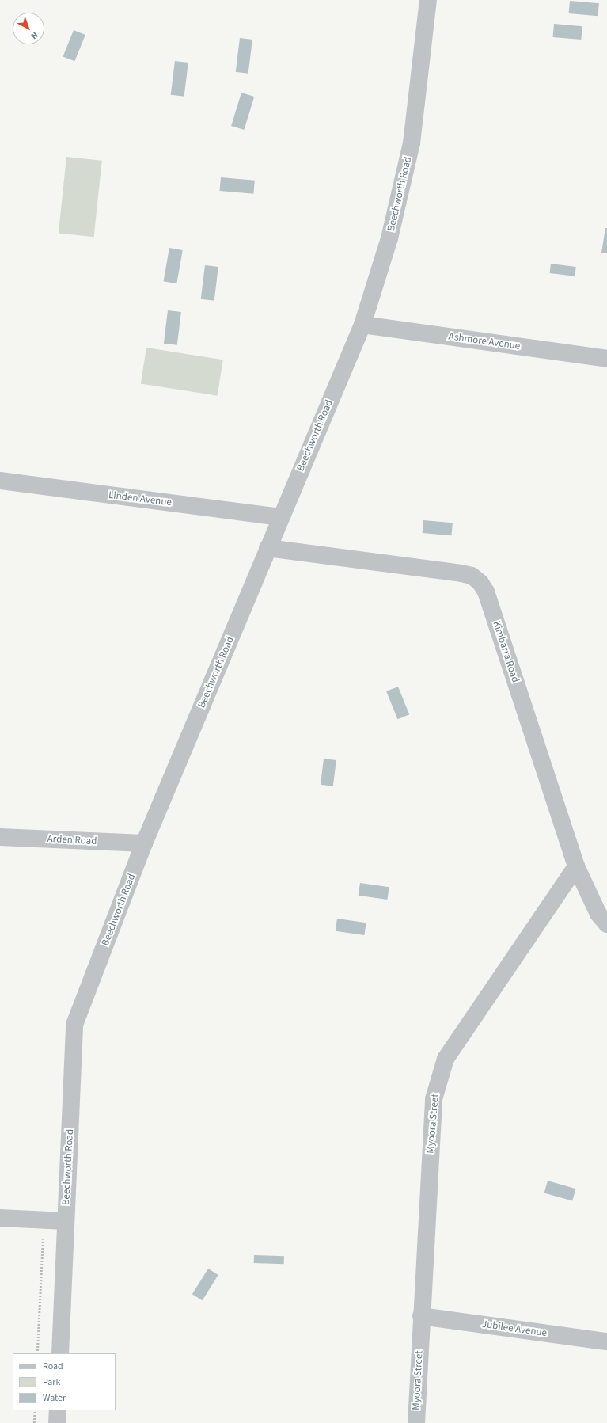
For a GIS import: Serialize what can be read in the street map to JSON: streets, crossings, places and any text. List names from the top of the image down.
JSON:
{
  "streets": {
    "street": [
      "Beechworth Road",
      "Ashmore Avenue",
      "Linden Avenue",
      "Kimbarra Road",
      "Arden Road",
      "Myoora Street",
      "Jubilee Avenue"
    ]
  },
  "crossings": [
    ["Beechworth Road", "Ashmore Avenue"],
    ["Beechworth Road", "Linden Avenue"],
    ["Beechworth Road", "Kimbarra Road"],
    ["Beechworth Road", "Arden Road"],
    ["Kimbarra Road", "Myoora Street"],
    ["Myoora Street", "Jubilee Avenue"]
  ],
  "legend": ["Road", "Park", "Water"],
  "north": "bottom right"
}
